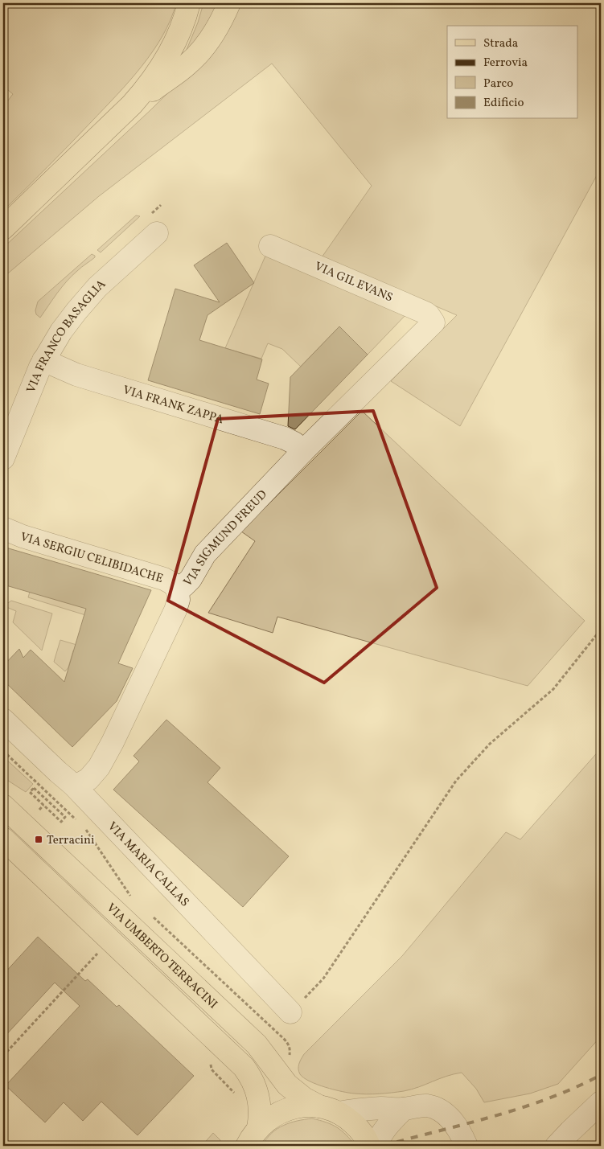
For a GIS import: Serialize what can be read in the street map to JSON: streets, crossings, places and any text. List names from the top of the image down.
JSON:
{
  "streets": {
    "main road": ["VIA UMBERTO TERRACINI"],
    "street": [
      "VIA GIL EVANS",
      "VIA FRANCO BASAGLIA",
      "VIA FRANK ZAPPA",
      "VIA SIGMUND FREUD",
      "VIA SERGIU CELIBIDACHE",
      "VIA MARIA CALLAS"
    ]
  },
  "crossings": [
    ["VIA GIL EVANS", "VIA SIGMUND FREUD"],
    ["VIA FRANCO BASAGLIA", "VIA FRANK ZAPPA"],
    ["VIA FRANK ZAPPA", "VIA SIGMUND FREUD"],
    ["VIA SIGMUND FREUD", "VIA SERGIU CELIBIDACHE"],
    ["VIA SIGMUND FREUD", "VIA MARIA CALLAS"]
  ],
  "places": {
    "transit": ["Terracini"]
  },
  "legend": [
    "Strada",
    "Ferrovia",
    "Parco",
    "Edificio"
  ]
}
